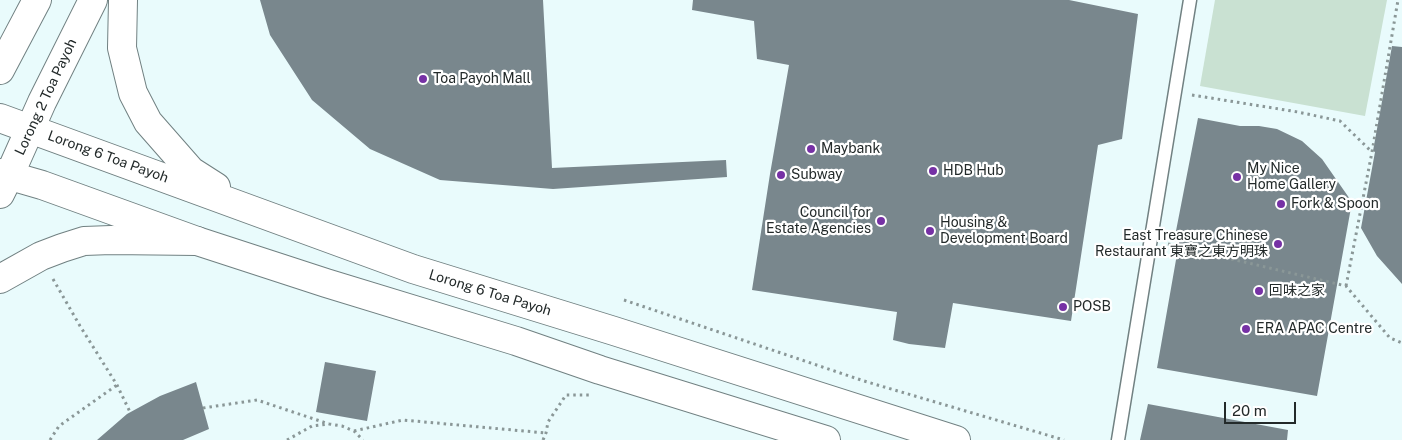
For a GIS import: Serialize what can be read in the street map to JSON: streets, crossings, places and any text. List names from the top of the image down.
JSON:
{
  "streets": {
    "main road": ["Lorong 2 Toa Payoh", "Lorong 6 Toa Payoh"]
  },
  "crossings": [
    ["Lorong 2 Toa Payoh", "Lorong 6 Toa Payoh"]
  ],
  "places": [
    "Toa Payoh Mall",
    "Maybank",
    "HDB Hub",
    "Subway",
    "My Nice Home Gallery",
    "Fork & Spoon",
    "Council for Estate Agencies",
    "Housing & Development Board",
    "East Treasure Chinese Restaurant 東寶之東方明珠",
    "回味之家",
    "POSB",
    "ERA APAC Centre"
  ],
  "scale_bar": "20 m"
}
